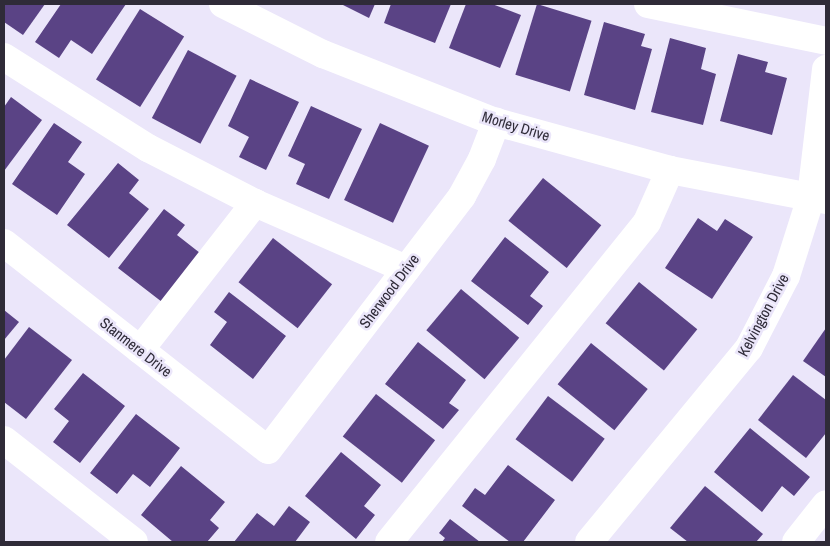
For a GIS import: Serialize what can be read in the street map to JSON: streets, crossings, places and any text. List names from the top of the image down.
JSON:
{
  "streets": {
    "street": [
      "Morley Drive",
      "Sherwood Drive",
      "Kelvington Drive",
      "Stanmere Drive"
    ]
  },
  "crossings": [
    ["Morley Drive", "Sherwood Drive"],
    ["Morley Drive", "Kelvington Drive"],
    ["Sherwood Drive", "Stanmere Drive"]
  ]
}
